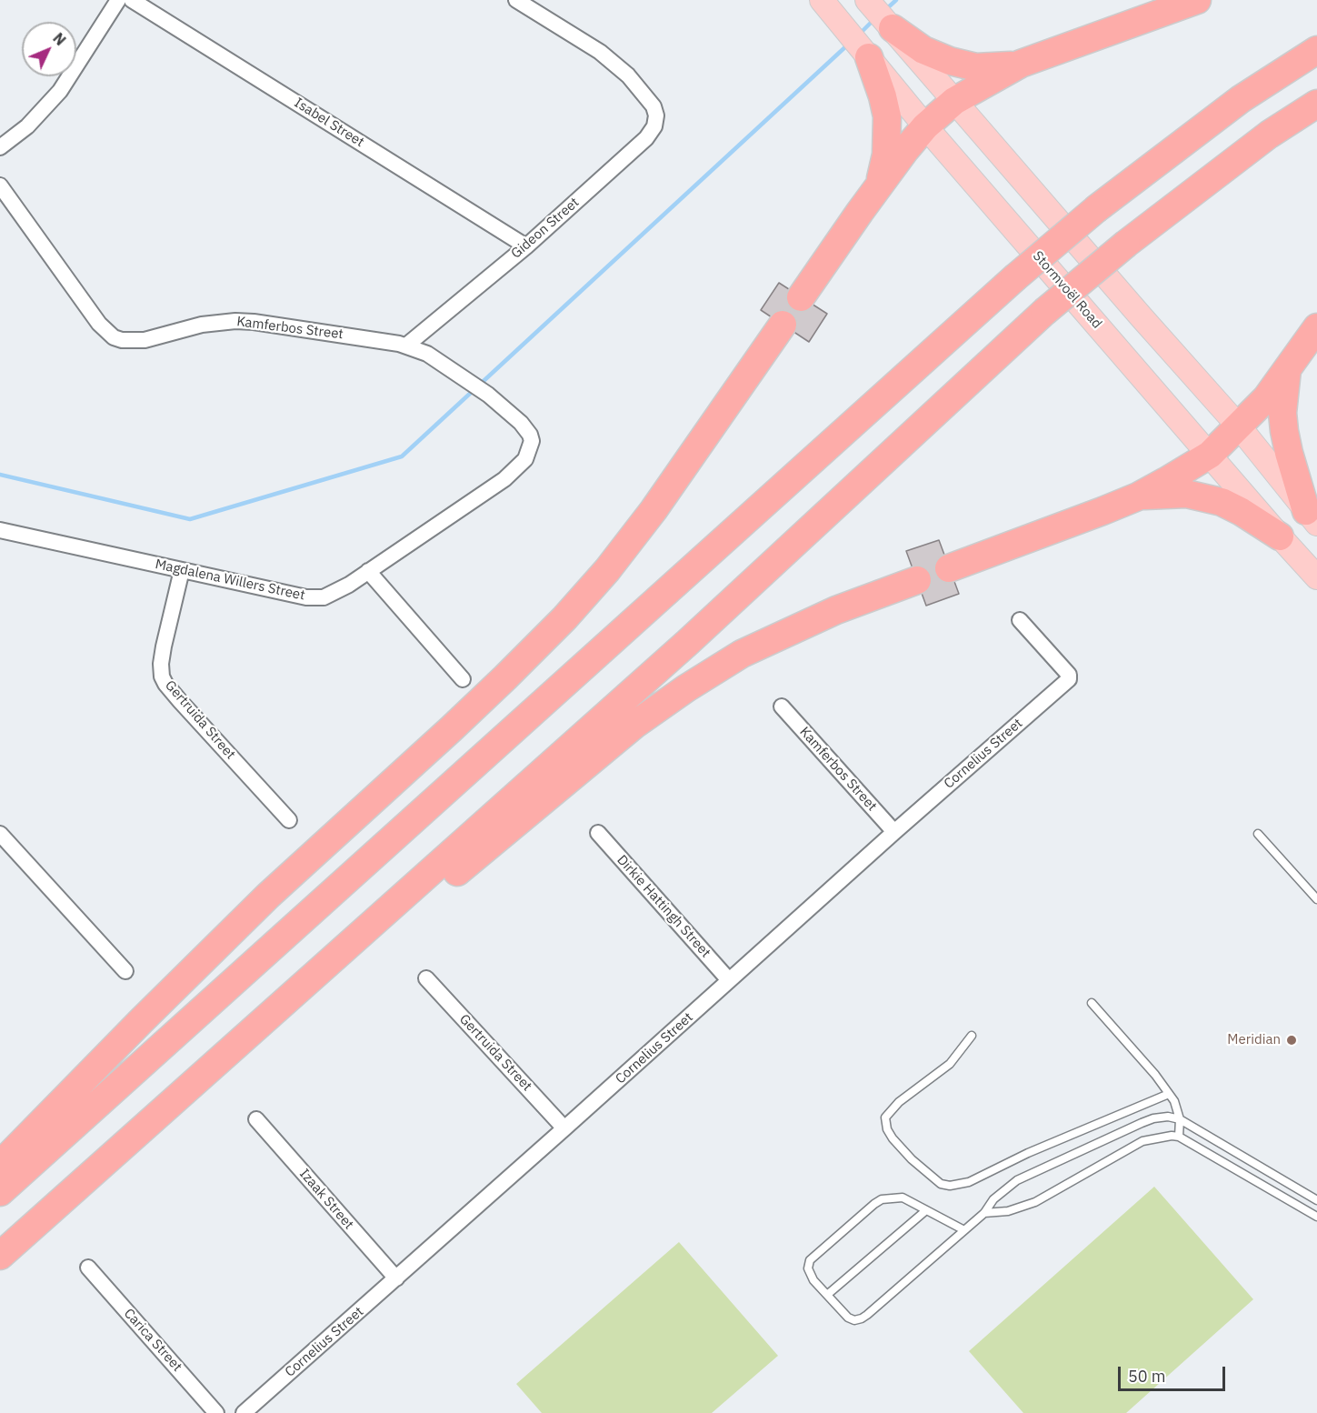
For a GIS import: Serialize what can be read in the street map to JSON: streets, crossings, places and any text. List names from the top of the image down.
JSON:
{
  "streets": {
    "main road": ["Stormvoël Road"],
    "street": [
      "Isabel Street",
      "Gideon Street",
      "Kamferbos Street",
      "Magdalena Willers Street",
      "Gertruida Street",
      "Cornelius Street",
      "Dirkie Hattingh Street",
      "Izaak Street",
      "Carica Street"
    ]
  },
  "crossings": [
    ["Isabel Street", "Gideon Street"],
    ["Gideon Street", "Kamferbos Street"],
    ["Kamferbos Street", "Magdalena Willers Street"],
    ["Kamferbos Street", "Cornelius Street"],
    ["Magdalena Willers Street", "Gertruida Street"],
    ["Gertruida Street", "Cornelius Street"],
    ["Cornelius Street", "Dirkie Hattingh Street"],
    ["Cornelius Street", "Izaak Street"]
  ],
  "places": ["Meridian"],
  "scale_bar": "50 m",
  "north": "top right"
}
